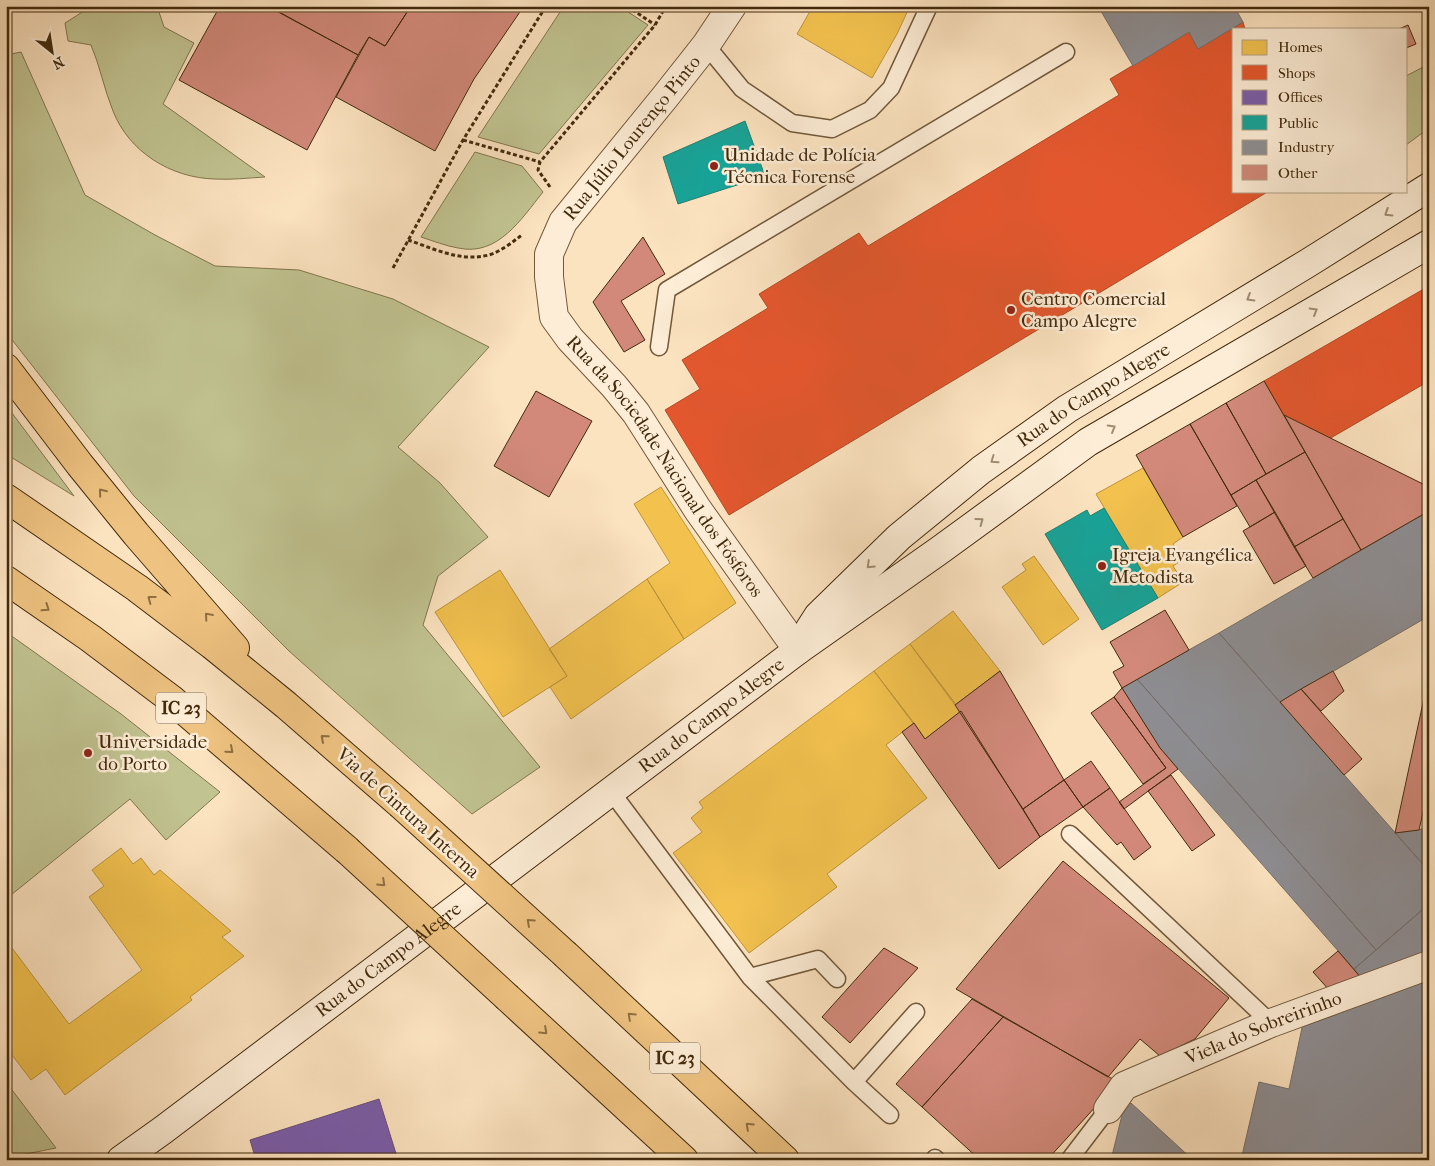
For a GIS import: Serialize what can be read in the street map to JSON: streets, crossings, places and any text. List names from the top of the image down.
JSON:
{
  "streets": {
    "highway": ["IC 23", "Via de Cintura Interna"],
    "main road": [
      "Rua Júlio Lourenço Pinto",
      "Rua do Campo Alegre",
      "Rua da Sociedade Nacional dos Fósforos",
      "Viela do Sobreirinho"
    ]
  },
  "crossings": [
    ["Rua Júlio Lourenço Pinto", "Rua da Sociedade Nacional dos Fósforos"],
    ["Rua do Campo Alegre", "Rua da Sociedade Nacional dos Fósforos"]
  ],
  "places": [
    "Unidade de Polícia Técnica Forense",
    "Centro Comercial Campo Alegre",
    "Igreja Evangélica Metodista",
    "Universidade do Porto"
  ],
  "legend": [
    "Homes",
    "Shops",
    "Offices",
    "Public",
    "Industry",
    "Other"
  ],
  "north": "bottom right"
}
